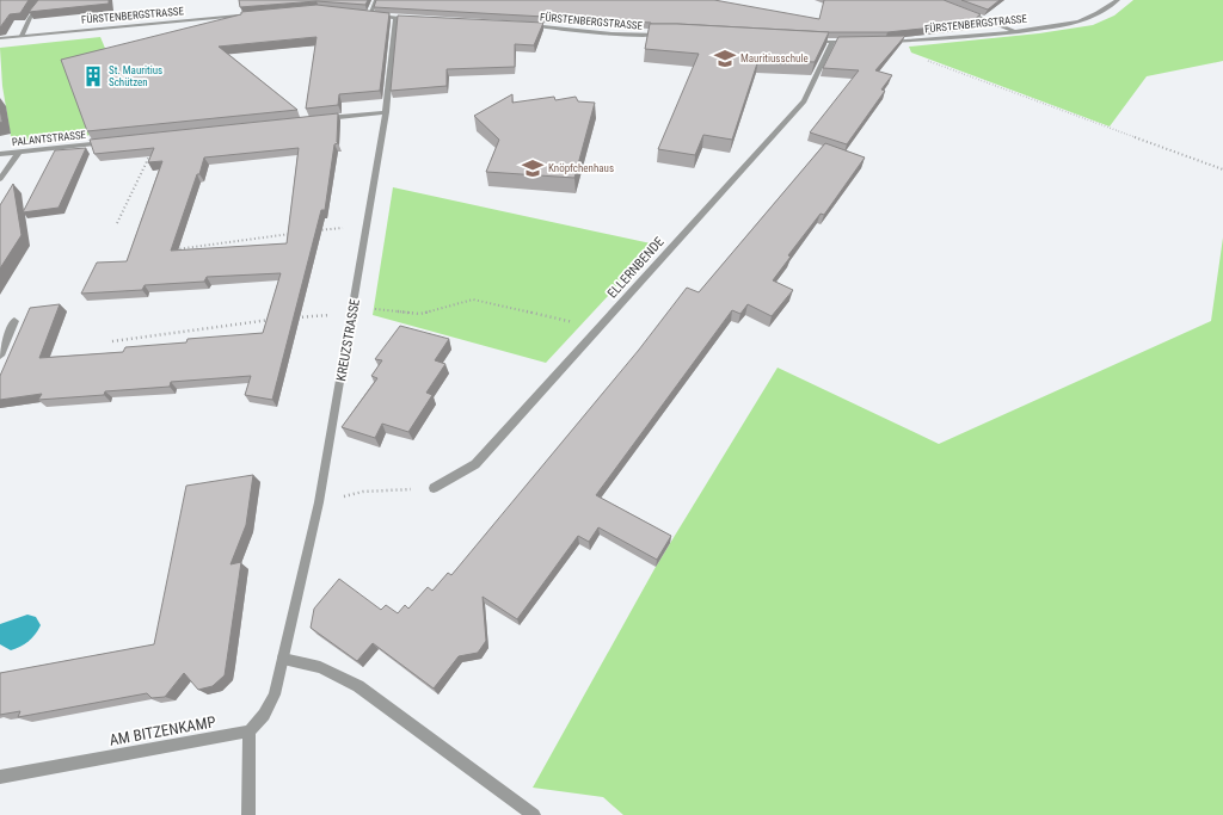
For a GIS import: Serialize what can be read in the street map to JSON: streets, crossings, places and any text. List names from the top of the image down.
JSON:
{
  "streets": {
    "street": [
      "FÜRSTENBERGSTRASSE",
      "PALANTSTRASSE",
      "ELLERNBENDE",
      "KREUZSTRASSE",
      "AM BITZENKAMP"
    ]
  },
  "places": {
    "school or university": ["Mauritiusschule", "Knöpfchenhaus"],
    "building": ["St. Mauritius Schützen"]
  }
}
